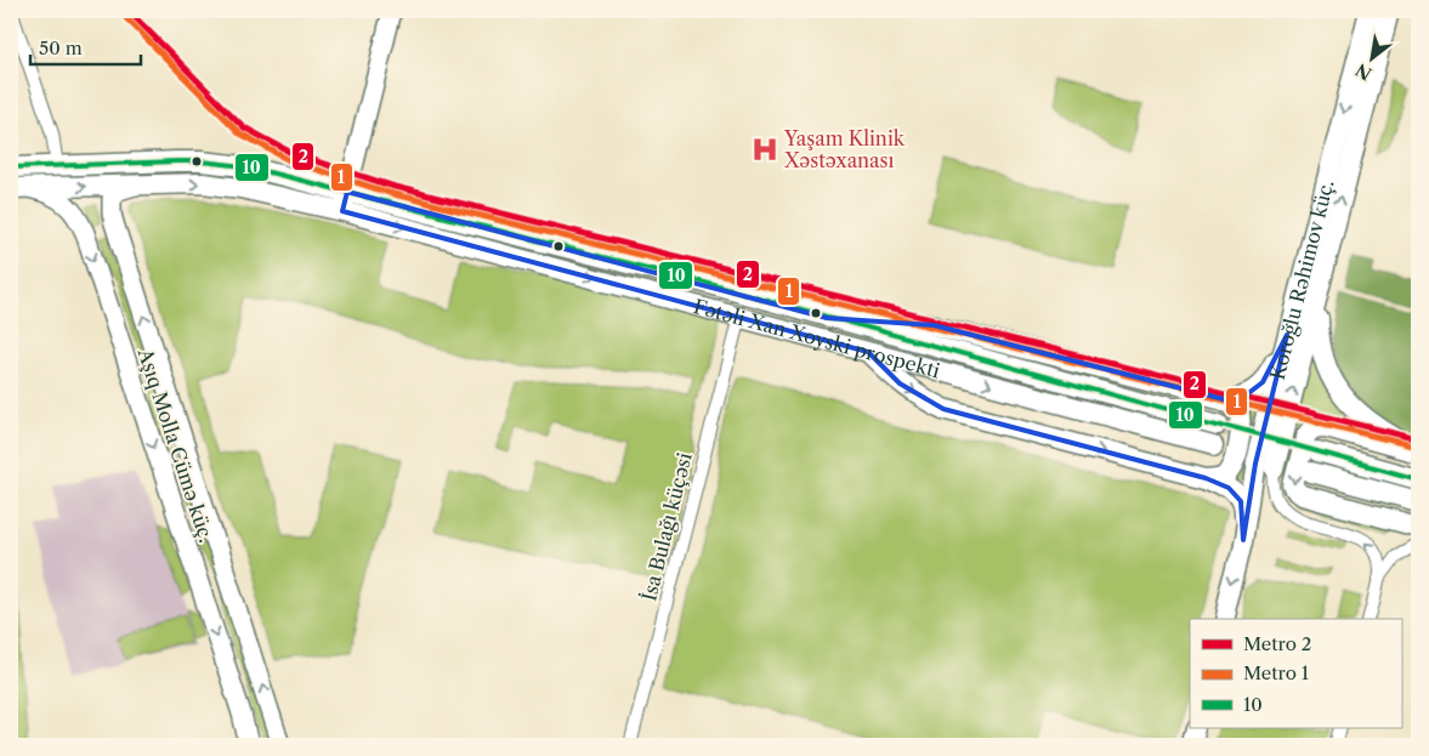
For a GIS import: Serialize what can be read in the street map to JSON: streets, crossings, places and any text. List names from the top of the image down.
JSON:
{
  "streets": {
    "main road": ["Koroğlu Rəhimov küç.", "Fətəli Xan Xoyski prospekti", "Aşıq Molla Cümə küç."],
    "street": ["İsa Bulağı küçəsi"]
  },
  "crossings": [
    ["Fətəli Xan Xoyski prospekti", "Aşıq Molla Cümə küç."],
    ["Fətəli Xan Xoyski prospekti", "İsa Bulağı küçəsi"]
  ],
  "places": {
    "hospital": ["Yaşam Klinik Xəstəxanası"]
  },
  "lines": ["metro line 2", "metro line 1", "transit line 10"],
  "legend": ["Metro 2", "Metro 1", "10"],
  "scale_bar": "50 m",
  "north": "bottom left"
}
